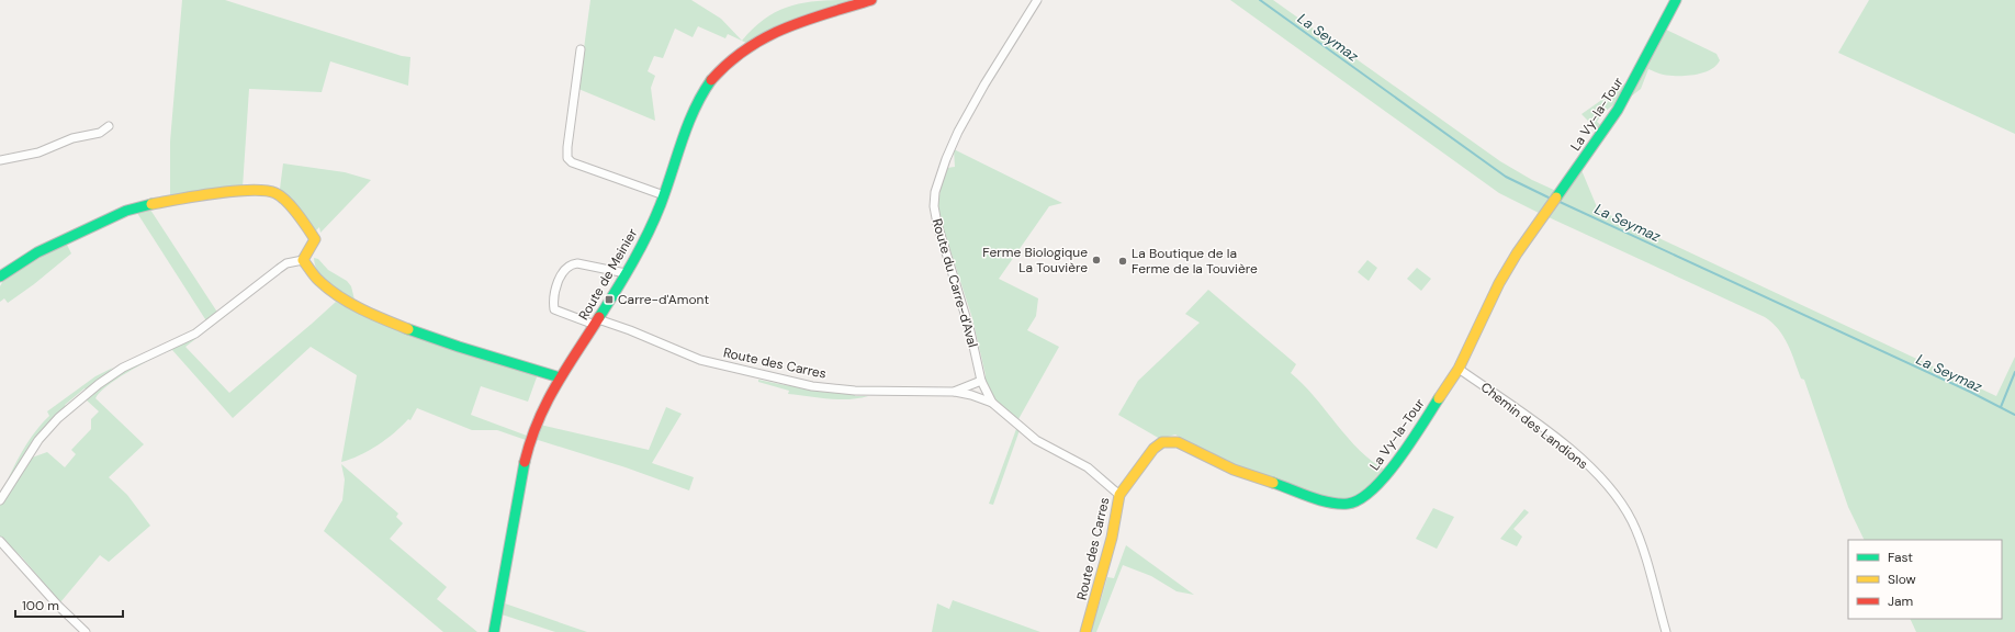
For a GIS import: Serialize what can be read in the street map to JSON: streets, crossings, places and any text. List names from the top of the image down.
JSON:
{
  "streets": {
    "street": [
      "La Vy-la-Tour",
      "Route de Meinier",
      "Route du Carre-d'Aval",
      "Route des Carres",
      "Chemin des Landions"
    ]
  },
  "crossings": [
    ["La Vy-la-Tour", "Route des Carres"],
    ["La Vy-la-Tour", "Chemin des Landions"],
    ["Route de Meinier", "Route des Carres"],
    ["Route du Carre-d'Aval", "Route des Carres"]
  ],
  "water": ["La Seymaz"],
  "places": {
    "other": ["Ferme Biologique La Touvière", "La Boutique de la Ferme de la Touvière"],
    "transit": ["Carre-d'Amont"]
  },
  "legend": ["Fast", "Slow", "Jam"],
  "scale_bar": "100 m"
}
